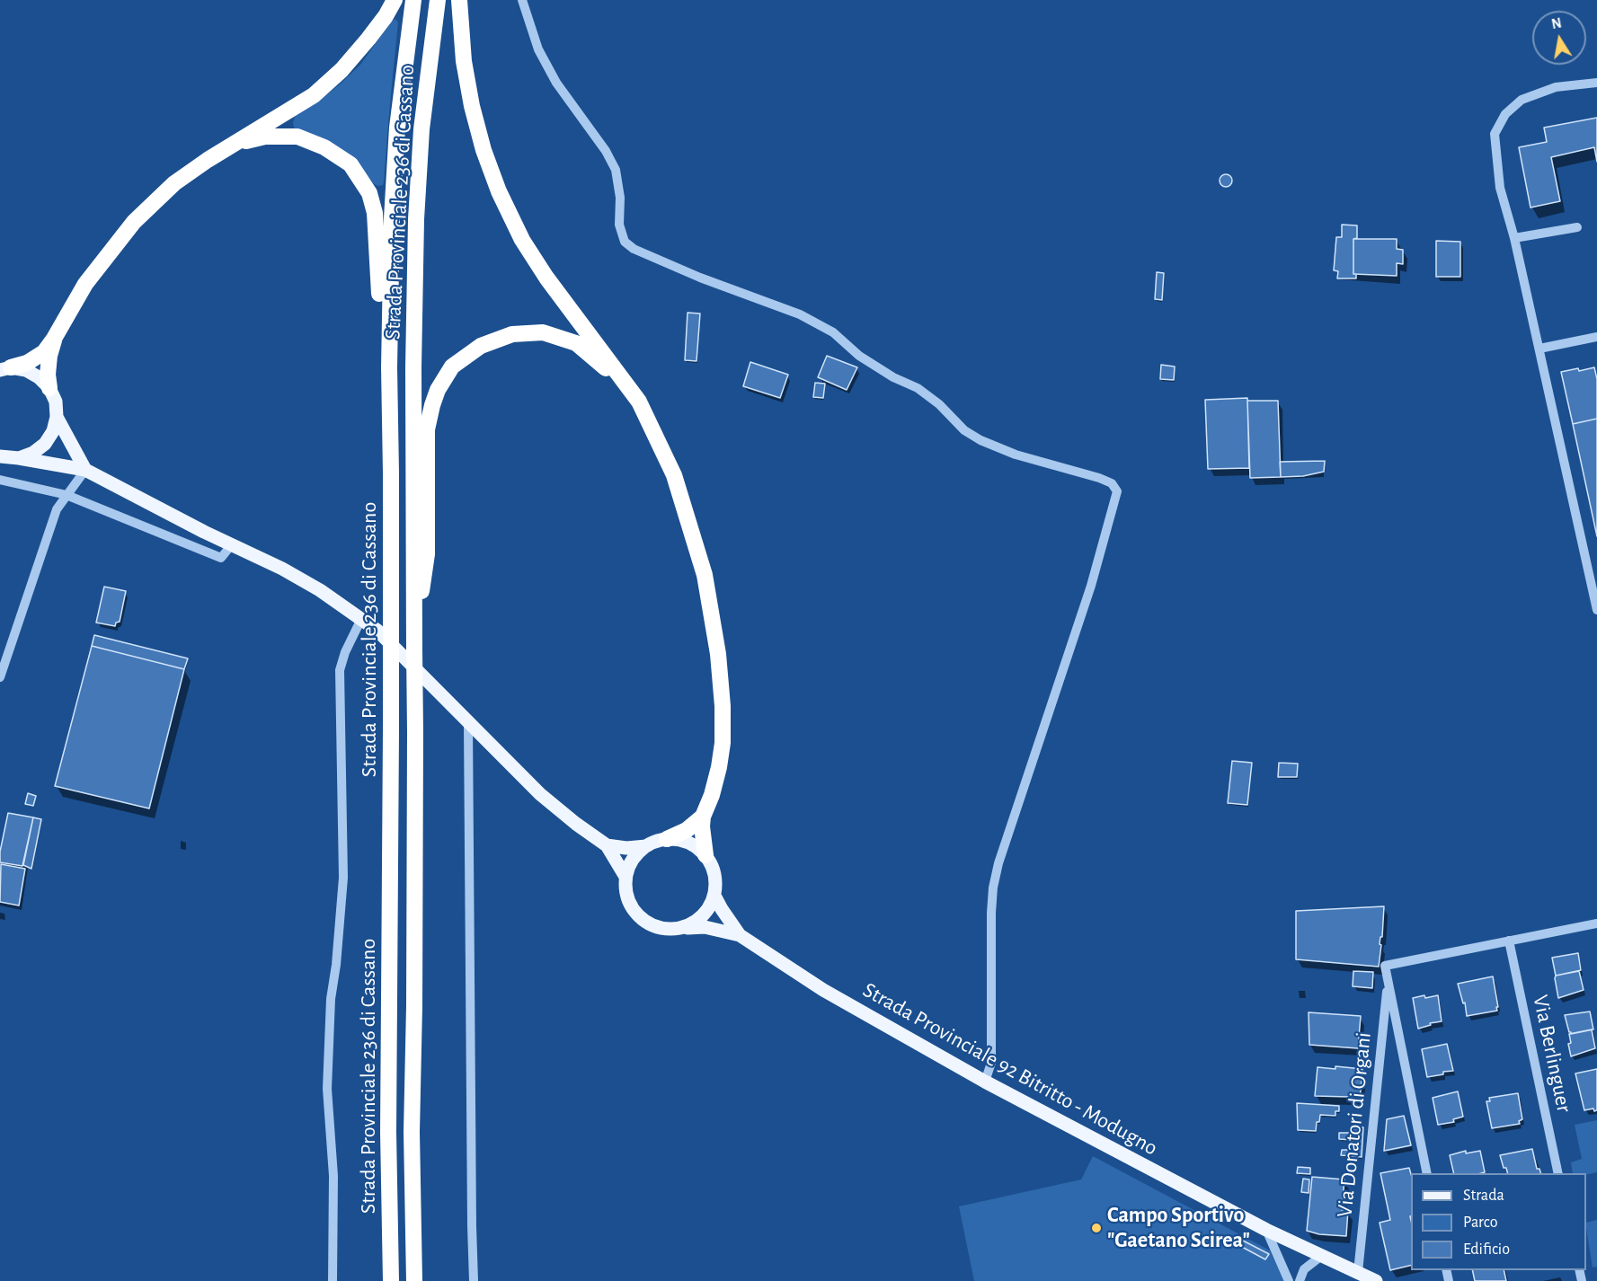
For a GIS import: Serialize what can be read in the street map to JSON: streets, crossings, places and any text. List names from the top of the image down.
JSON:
{
  "streets": {
    "highway": ["Strada Provinciale 236 di Cassano"],
    "main road": ["Strada Provinciale 92 Bitritto - Modugno"],
    "street": ["Via Berlinguer", "Via Donatori di Organi"]
  },
  "crossings": [
    ["Strada Provinciale 92 Bitritto - Modugno", "Via Donatori di Organi"]
  ],
  "places": ["Campo Sportivo \"Gaetano Scirea\""],
  "legend": ["Strada", "Parco", "Edificio"],
  "north": "top"
}
